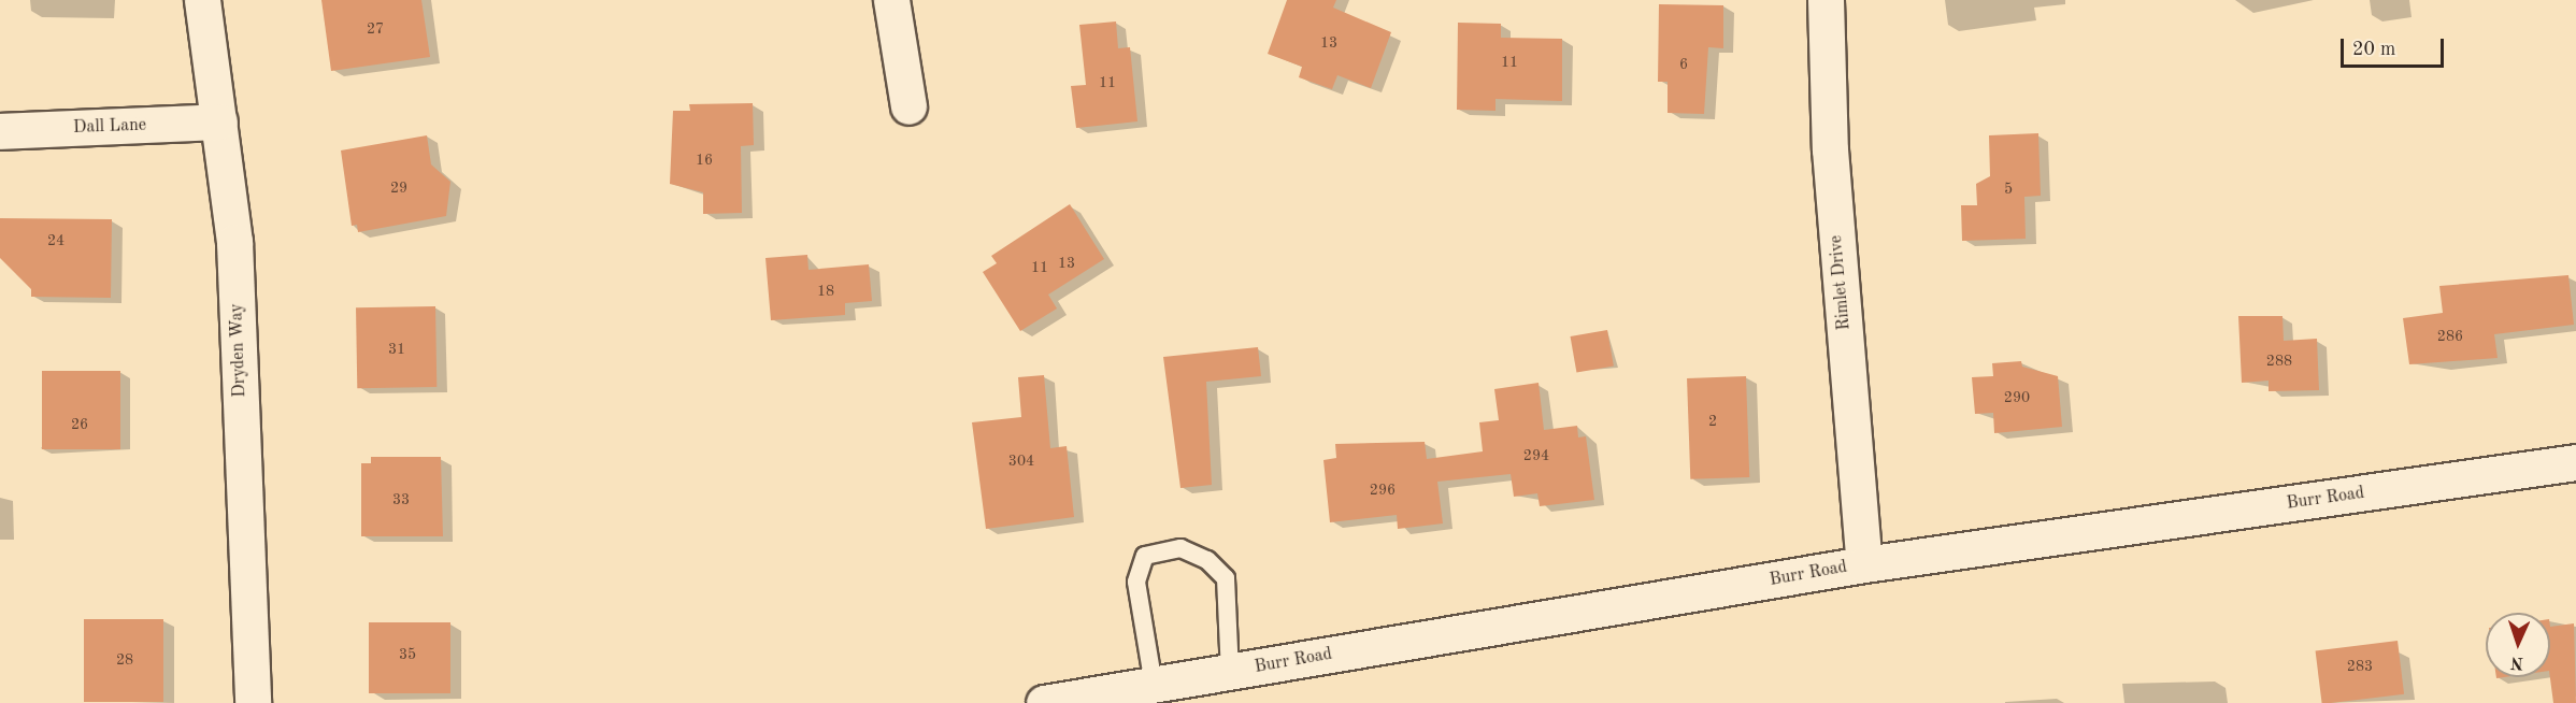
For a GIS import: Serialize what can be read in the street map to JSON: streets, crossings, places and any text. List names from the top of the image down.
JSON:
{
  "streets": {
    "street": [
      "Dall Lane",
      "Rimlet Drive",
      "Dryden Way",
      "Burr Road"
    ]
  },
  "crossings": [
    ["Dall Lane", "Dryden Way"],
    ["Rimlet Drive", "Burr Road"]
  ],
  "house_numbers": [
    "27",
    "13",
    "11",
    "6",
    "11",
    "16",
    "29",
    "5",
    "24",
    "13",
    "11",
    "18",
    "286",
    "31",
    "288",
    "290",
    "2",
    "26",
    "294",
    "304",
    "296",
    "33",
    "35",
    "28",
    "283"
  ],
  "scale_bar": "20 m",
  "north": "bottom"
}
